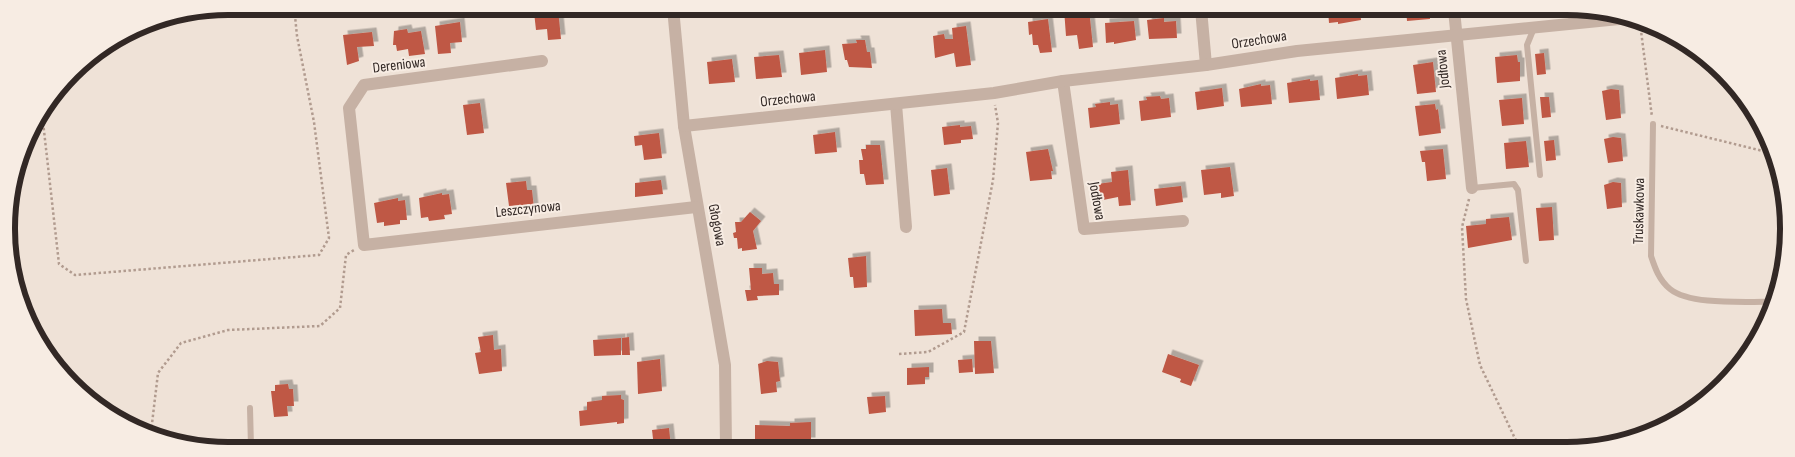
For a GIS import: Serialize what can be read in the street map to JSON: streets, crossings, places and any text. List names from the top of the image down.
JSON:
{
  "streets": {
    "street": [
      "Orzechowa",
      "Dereniowa",
      "Jodłowa",
      "Leszczynowa",
      "Głogowa"
    ],
    "lane": ["Truskawkowa"]
  },
  "crossings": [
    ["Orzechowa", "Jodłowa"],
    ["Orzechowa", "Głogowa"],
    ["Dereniowa", "Leszczynowa"],
    ["Leszczynowa", "Głogowa"]
  ]
}
